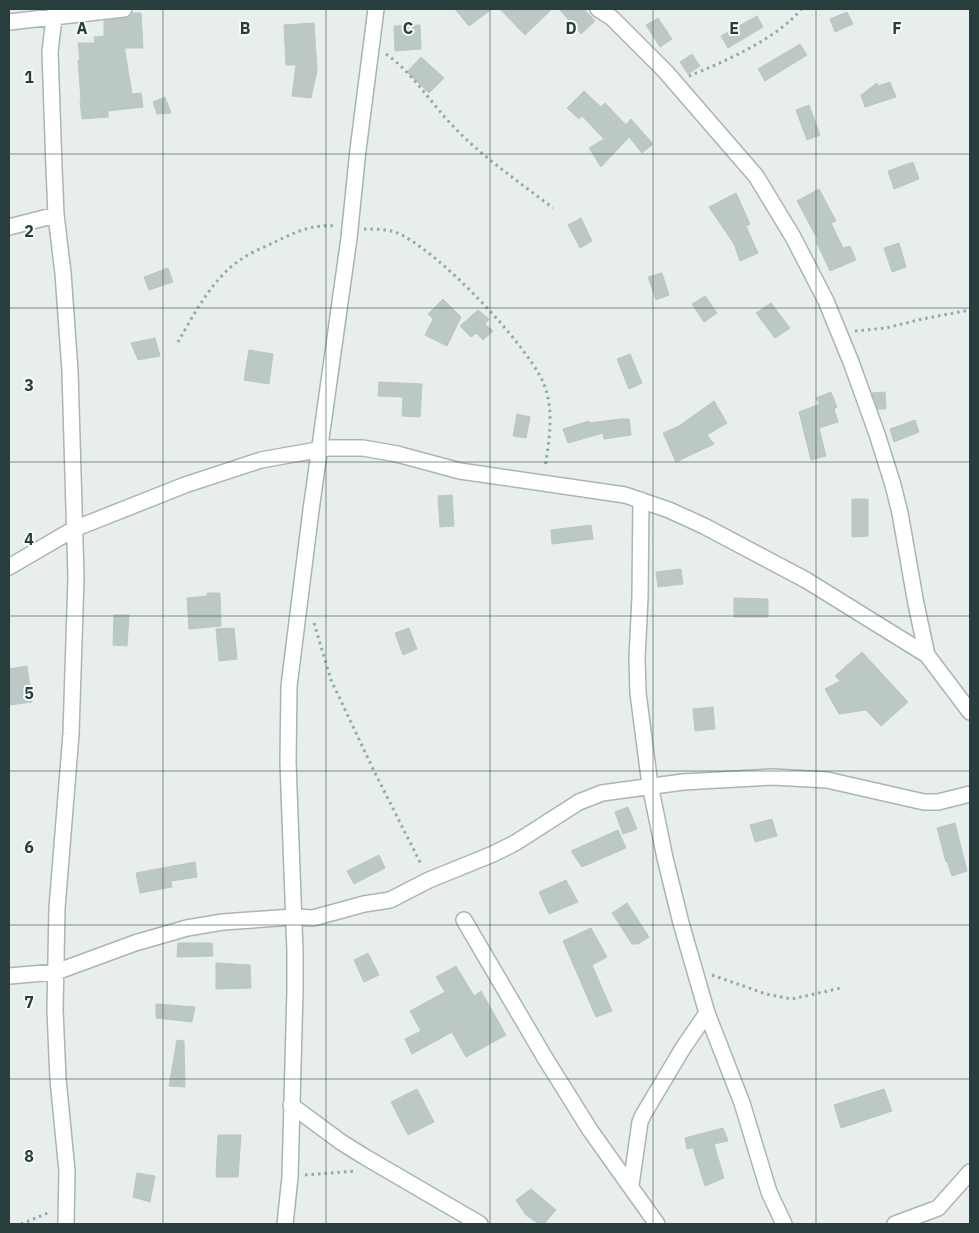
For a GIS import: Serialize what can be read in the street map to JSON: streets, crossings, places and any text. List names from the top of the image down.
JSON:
{
  "grid": {
    "columns": [
      "A",
      "B",
      "C",
      "D",
      "E",
      "F"
    ],
    "rows": [
      "1",
      "2",
      "3",
      "4",
      "5",
      "6",
      "7",
      "8"
    ]
  }
}
